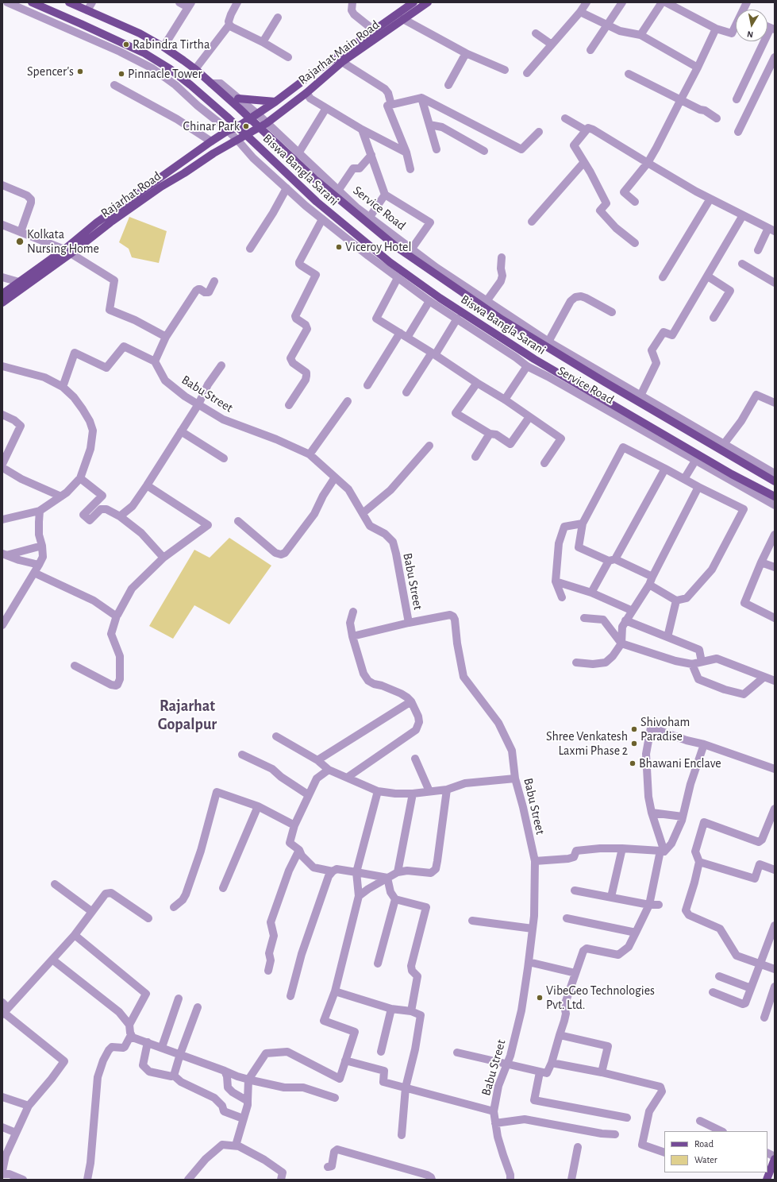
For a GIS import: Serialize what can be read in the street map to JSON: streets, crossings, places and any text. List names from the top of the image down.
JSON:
{
  "streets": {
    "main road": ["Rajarhat Main Road", "Biswa Bangla Sarani", "Rajarhat Road"],
    "street": ["Service Road", "Babu Street"]
  },
  "crossings": [
    ["Rajarhat Main Road", "Service Road"],
    ["Biswa Bangla Sarani", "Rajarhat Road"],
    ["Biswa Bangla Sarani", "Service Road"],
    ["Rajarhat Road", "Service Road"]
  ],
  "districts": ["Rajarhat Gopalpur"],
  "places": [
    "Rabindra Tirtha",
    "Spencer's",
    "Pinnacle Tower",
    "Chinar Park",
    "Kolkata Nursing Home",
    "Viceroy Hotel",
    "Shivoham Paradise",
    "Shree Venkatesh Laxmi Phase 2",
    "Bhawani Enclave",
    "VibeGeo Technologies Pvt. Ltd."
  ],
  "legend": ["Road", "Water"],
  "north": "bottom"
}
